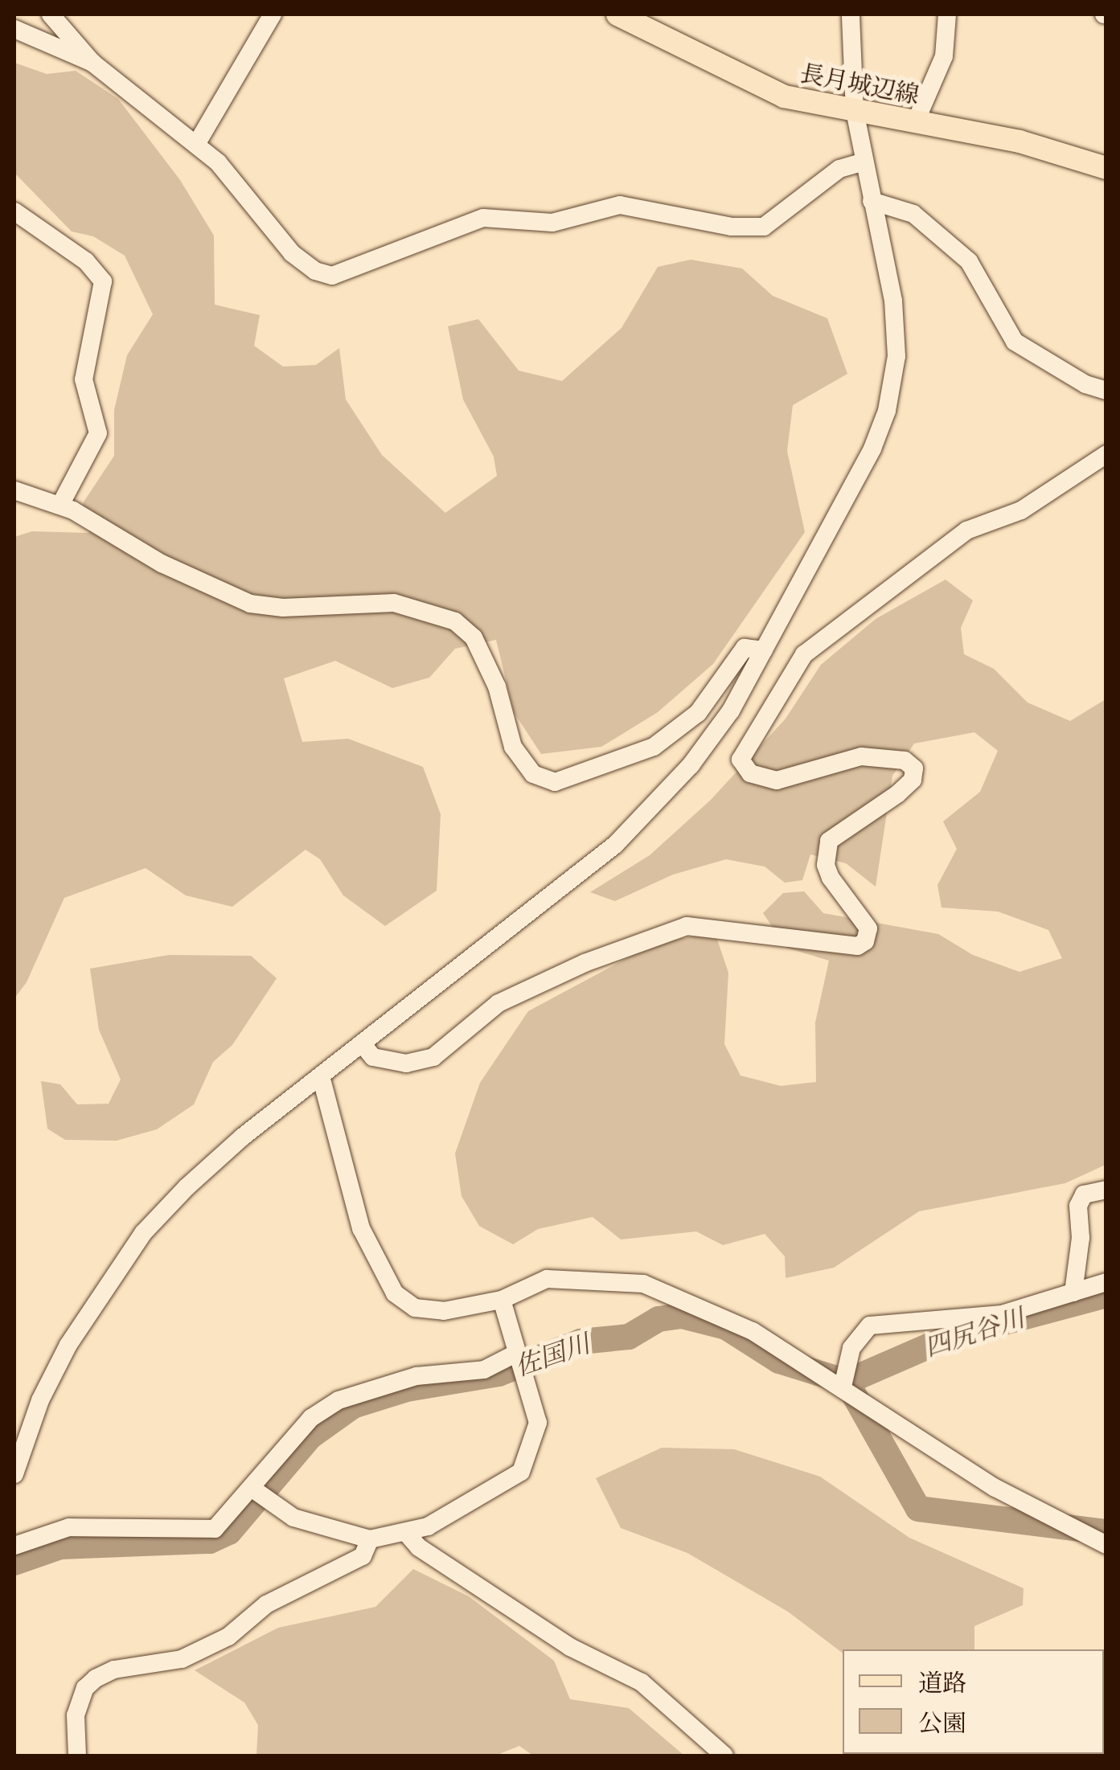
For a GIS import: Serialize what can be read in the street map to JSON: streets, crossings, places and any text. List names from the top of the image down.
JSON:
{
  "streets": {
    "main road": ["長月城辺線"]
  },
  "water": ["四尻谷川", "佐国川"],
  "legend": ["道路", "公園"]
}
